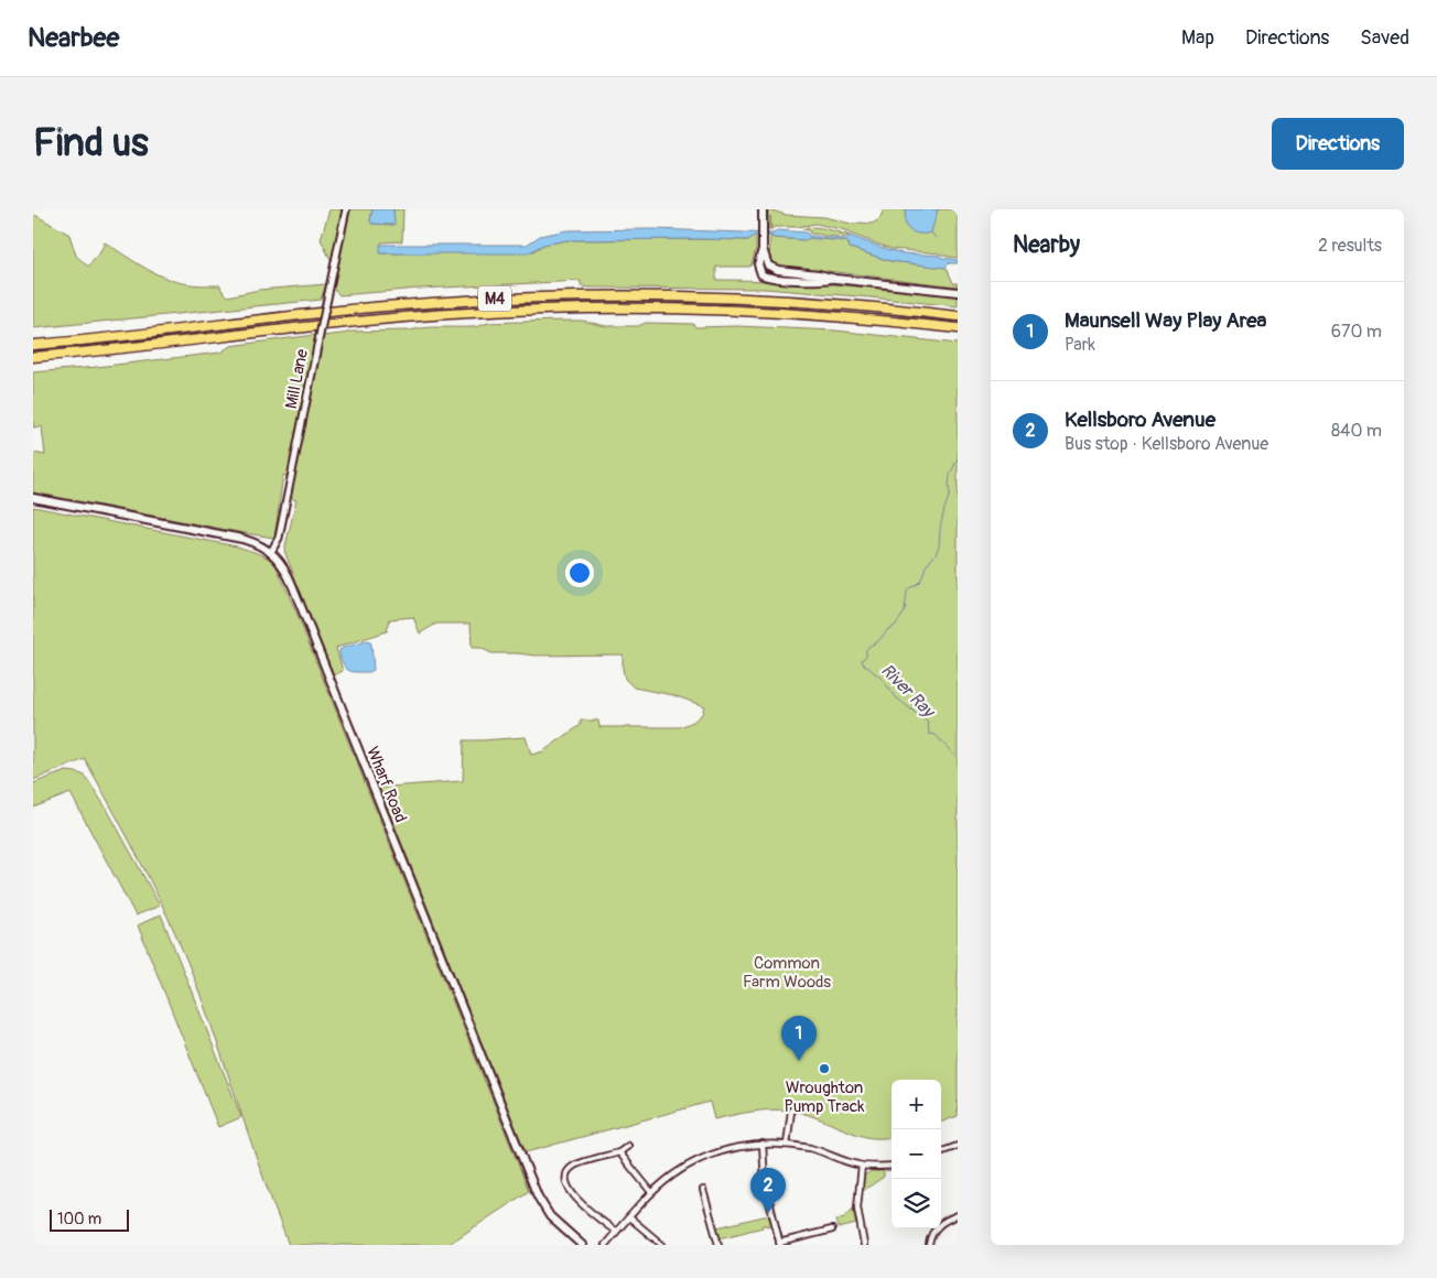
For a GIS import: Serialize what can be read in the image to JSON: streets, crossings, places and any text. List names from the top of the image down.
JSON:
{
  "streets": {
    "highway": ["M4"],
    "main road": ["Wharf Road"],
    "street": ["Mill Lane"]
  },
  "crossings": [
    ["Mill Lane", "Wharf Road"]
  ],
  "water": ["River Ray"],
  "parks": ["Common Farm Woods"],
  "places": ["Wroughton Pump Track"],
  "scale_bar": "100 m",
  "page": {
    "header": "Nearbee",
    "nav": ["Map", "Directions", "Saved"],
    "buttons": "Directions",
    "title": "Find us",
    "heading": ["Nearby", "2 results"],
    "list": [
      {
        "mark": "1",
        "name": "Maunsell Way Play Area",
        "note": "Park",
        "value": "670 m"
      },
      {
        "mark": "2",
        "name": "Kellsboro Avenue",
        "note": "Bus stop · Kellsboro Avenue",
        "value": "840 m"
      }
    ],
    "pins": ["1", "2"],
    "map_buttons": ["+", "−"],
    "scale": "100 m"
  }
}
